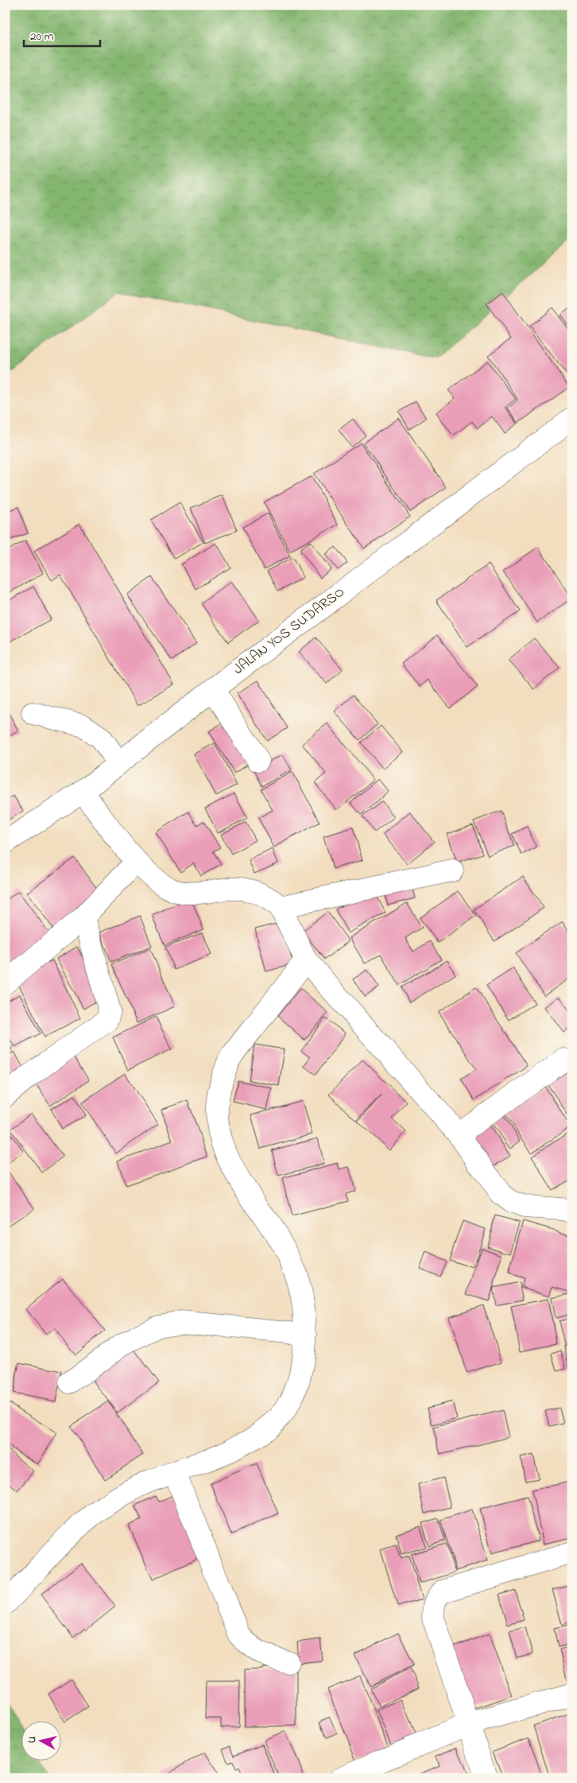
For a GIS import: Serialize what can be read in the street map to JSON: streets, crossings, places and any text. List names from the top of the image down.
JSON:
{
  "streets": {
    "main road": ["JALAN YOS SUDARSO"]
  },
  "scale_bar": "20 m",
  "north": "left"
}
